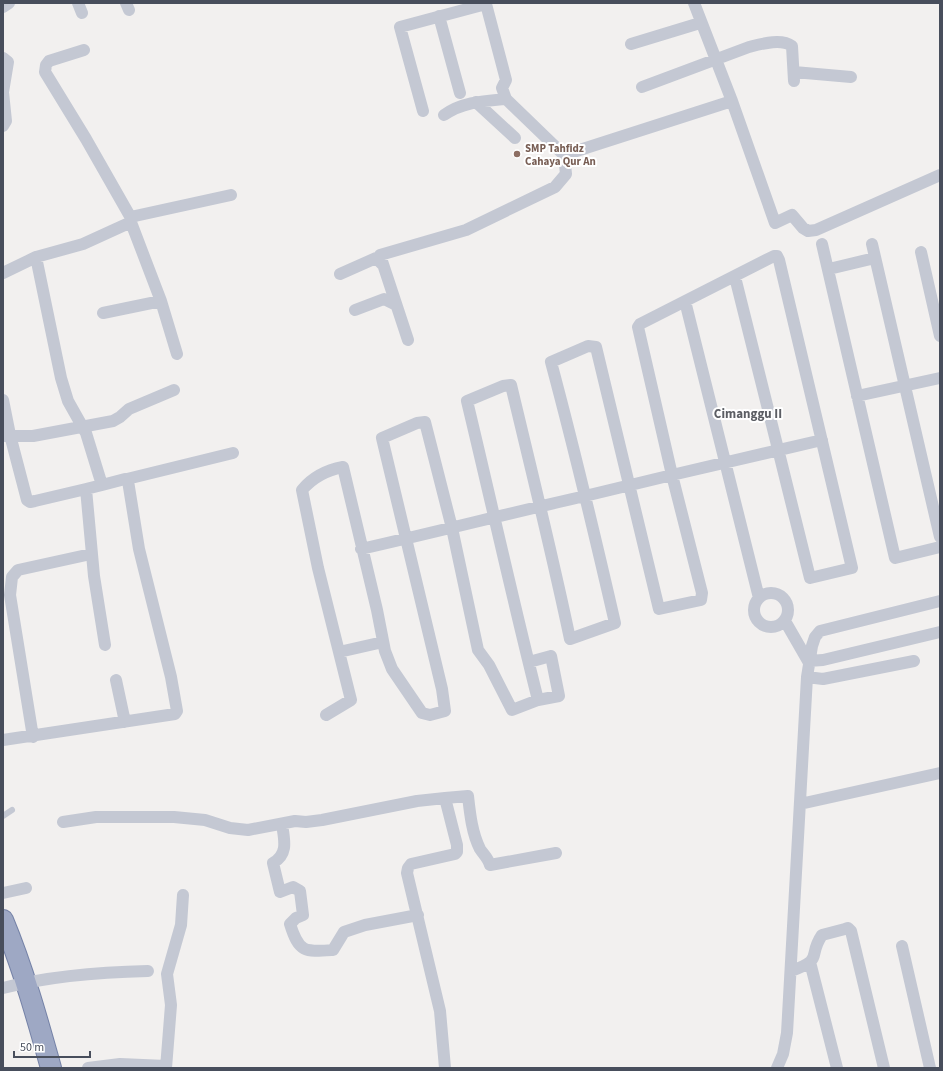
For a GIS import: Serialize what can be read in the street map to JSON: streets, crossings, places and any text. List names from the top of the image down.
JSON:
{
  "districts": ["Cimanggu II"],
  "places": ["SMP Tahfidz Cahaya Qur An"],
  "scale_bar": "50 m"
}
